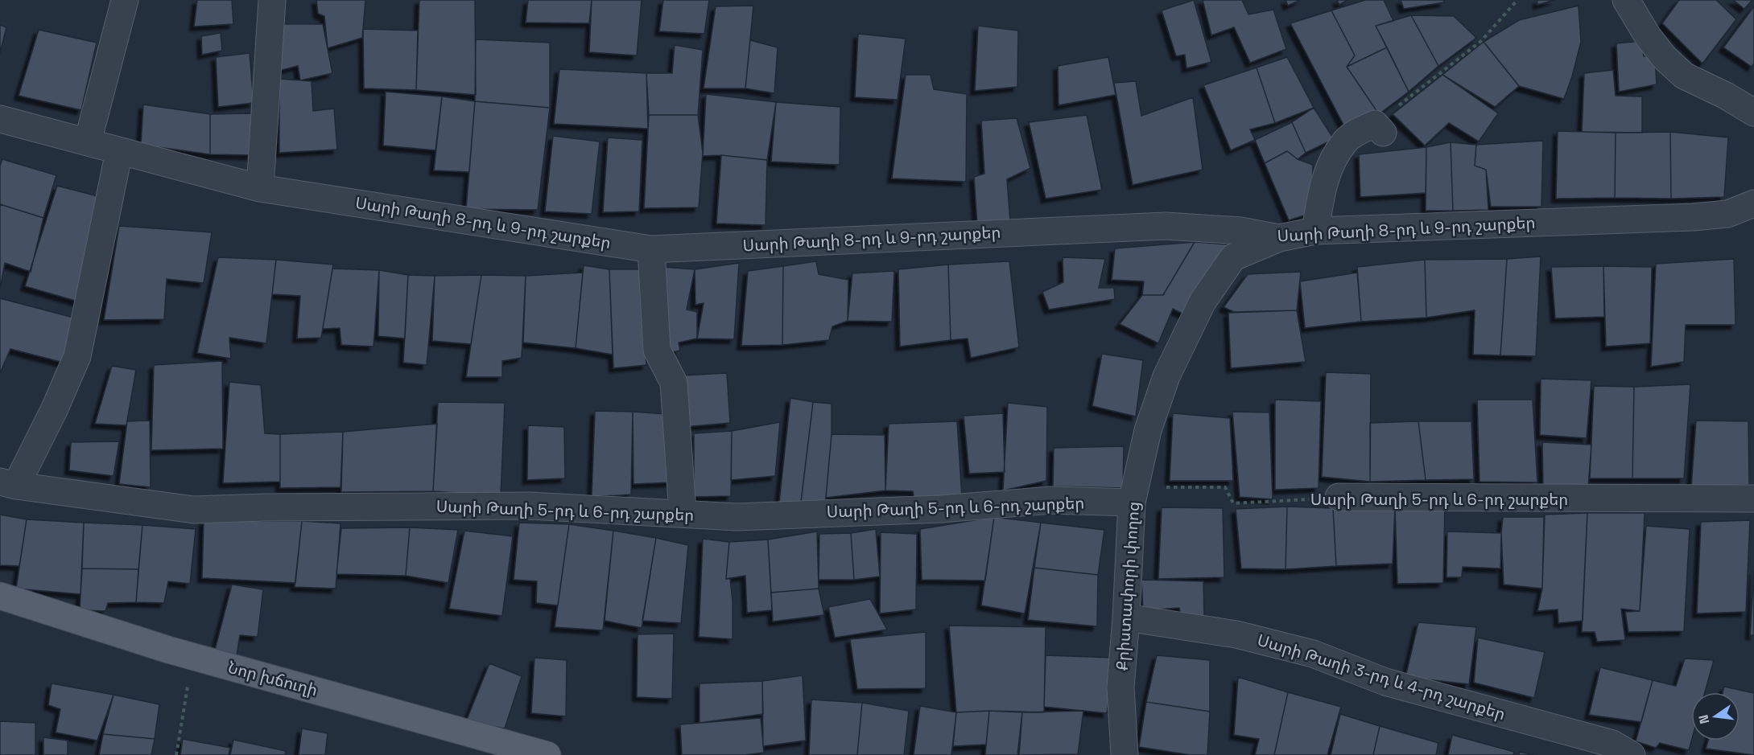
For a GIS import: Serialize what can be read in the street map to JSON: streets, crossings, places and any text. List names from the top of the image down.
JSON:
{
  "streets": {
    "main road": ["Նոր խճուղի"],
    "street": [
      "Սարի Թաղի 8-րդ և 9-րդ շարքեր",
      "Սարի Թաղի 5-րդ և 6-րդ շարքեր",
      "Քրիստափորի փողոց",
      "Սարի Թաղի 3-րդ և 4-րդ շարքեր"
    ]
  },
  "crossings": [
    ["Սարի Թաղի 8-րդ և 9-րդ շարքեր", "Քրիստափորի փողոց"],
    ["Սարի Թաղի 5-րդ և 6-րդ շարքեր", "Քրիստափորի փողոց"],
    ["Քրիստափորի փողոց", "Սարի Թաղի 3-րդ և 4-րդ շարքեր"]
  ],
  "north": "left"
}
